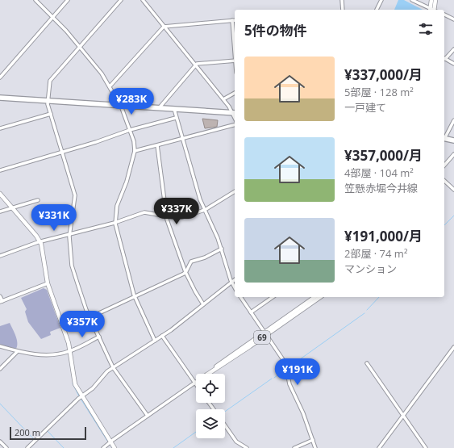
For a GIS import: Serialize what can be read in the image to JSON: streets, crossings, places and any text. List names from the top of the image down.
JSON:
{
  "streets": {
    "main road": ["69"]
  },
  "scale_bar": "200 m",
  "page": {
    "heading": "5件の物件",
    "list": [
      {
        "name": "¥337,000/月",
        "note": "5部屋 · 128 m² · 一戸建て"
      },
      {
        "name": "¥357,000/月",
        "note": "4部屋 · 104 m² · 笠懸赤堀今井線"
      },
      {
        "name": "¥191,000/月",
        "note": "2部屋 · 74 m² · マンション"
      }
    ],
    "price": [
      "¥283K",
      "¥337K",
      "¥331K",
      "¥357K",
      "¥191K"
    ],
    "scale": "200 m"
  }
}
